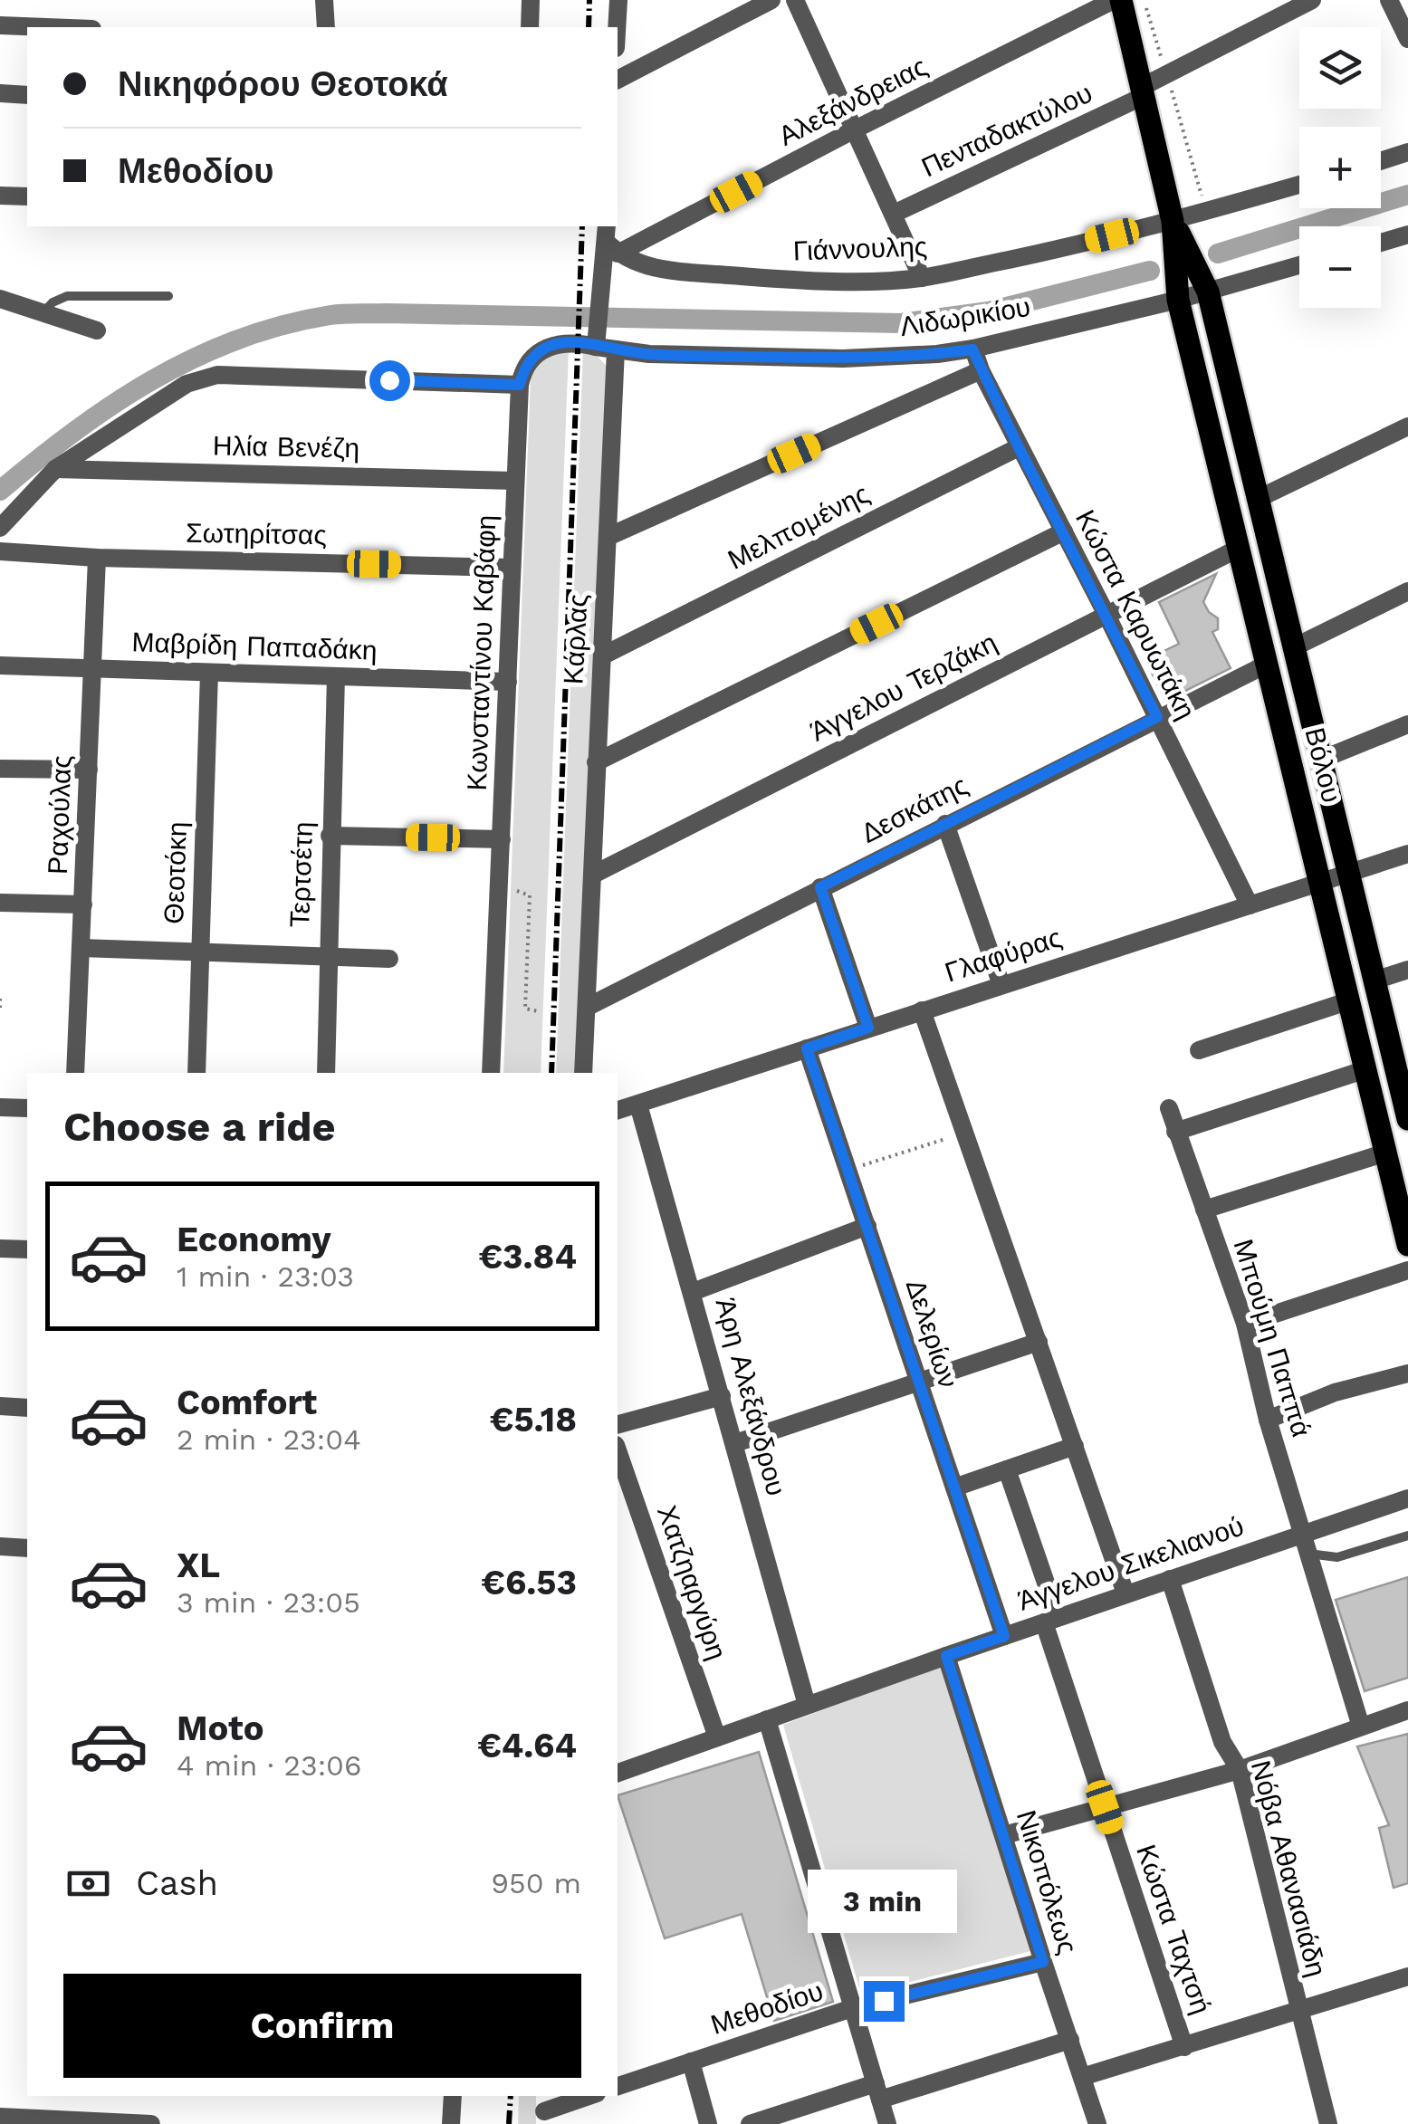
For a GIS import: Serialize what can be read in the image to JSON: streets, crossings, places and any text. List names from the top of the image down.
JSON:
{
  "streets": {
    "main road": ["Βόλου"],
    "street": [
      "Αλεξάνδρειας",
      "Πενταδακτύλου",
      "Γιάννουλης",
      "Λιδωρικίου",
      "Ηλία Βενέζη",
      "Μελπομένης",
      "Σωτηρίτσας",
      "Κώστα Καρυωτάκη",
      "Κάρλας",
      "Μαβρίδη Παπαδάκη",
      "Κωνσταντίνου Καβάφη",
      "Άγγελου Τερζάκη",
      "Δεσκάτης",
      "Ραχούλας",
      "Θεοτόκη",
      "Τερτσέτη",
      "Γλαφύρας",
      "Δελερίων",
      "Μπούμη Παππά",
      "Άρη Αλεξάνδρου",
      "Άγγελου Σικελιανού",
      "Χατζηαργύρη",
      "Νόβα Αθανασιάδη",
      "Νικοπόλεως",
      "Κώστα Ταχτσή",
      "Μεθοδίου"
    ]
  },
  "crossings": [
    ["Αλεξάνδρειας", "Γιάννουλης"],
    ["Γιάννουλης", "Βόλου"],
    ["Λιδωρικίου", "Κώστα Καρυωτάκη"],
    ["Λιδωρικίου", "Κάρλας"],
    ["Λιδωρικίου", "Βόλου"],
    ["Ηλία Βενέζη", "Κωνσταντίνου Καβάφη"],
    ["Μελπομένης", "Κώστα Καρυωτάκη"],
    ["Μελπομένης", "Κάρλας"],
    ["Σωτηρίτσας", "Κωνσταντίνου Καβάφη"],
    ["Σωτηρίτσας", "Ραχούλας"],
    ["Κώστα Καρυωτάκη", "Άγγελου Τερζάκη"],
    ["Κώστα Καρυωτάκη", "Δεσκάτης"],
    ["Κώστα Καρυωτάκη", "Γλαφύρας"],
    ["Κάρλας", "Άγγελου Τερζάκη"],
    ["Κάρλας", "Δεσκάτης"],
    ["Μαβρίδη Παπαδάκη", "Κωνσταντίνου Καβάφη"],
    ["Μαβρίδη Παπαδάκη", "Ραχούλας"],
    ["Μαβρίδη Παπαδάκη", "Θεοτόκη"],
    ["Μαβρίδη Παπαδάκη", "Τερτσέτη"],
    ["Άγγελου Τερζάκη", "Βόλου"],
    ["Βόλου", "Δεσκάτης"],
    ["Βόλου", "Γλαφύρας"],
    ["Γλαφύρας", "Δελερίων"],
    ["Γλαφύρας", "Άρη Αλεξάνδρου"],
    ["Δελερίων", "Άγγελου Σικελιανού"],
    ["Μπούμη Παππά", "Άγγελου Σικελιανού"],
    ["Άρη Αλεξάνδρου", "Άγγελου Σικελιανού"],
    ["Άγγελου Σικελιανού", "Χατζηαργύρη"],
    ["Άγγελου Σικελιανού", "Νόβα Αθανασιάδη"],
    ["Άγγελου Σικελιανού", "Νικοπόλεως"],
    ["Άγγελου Σικελιανού", "Κώστα Ταχτσή"],
    ["Νικοπόλεως", "Μεθοδίου"]
  ],
  "page": {
    "map_buttons": ["+", "−"],
    "banner": ["Νικηφόρου Θεοτοκά", "Μεθοδίου"],
    "heading": "Choose a ride",
    "list": [
      {
        "name": "Economy",
        "note": "1 min · 23:03",
        "value": "€3.84"
      },
      {
        "name": "Comfort",
        "note": "2 min · 23:04",
        "value": "€5.18"
      },
      {
        "name": "XL",
        "note": "3 min · 23:05",
        "value": "€6.53"
      },
      {
        "name": "Moto",
        "note": "4 min · 23:06",
        "value": "€4.64"
      }
    ],
    "pay": ["Cash", "950 m"],
    "bubble": "3 min",
    "buttons": "Confirm"
  }
}
